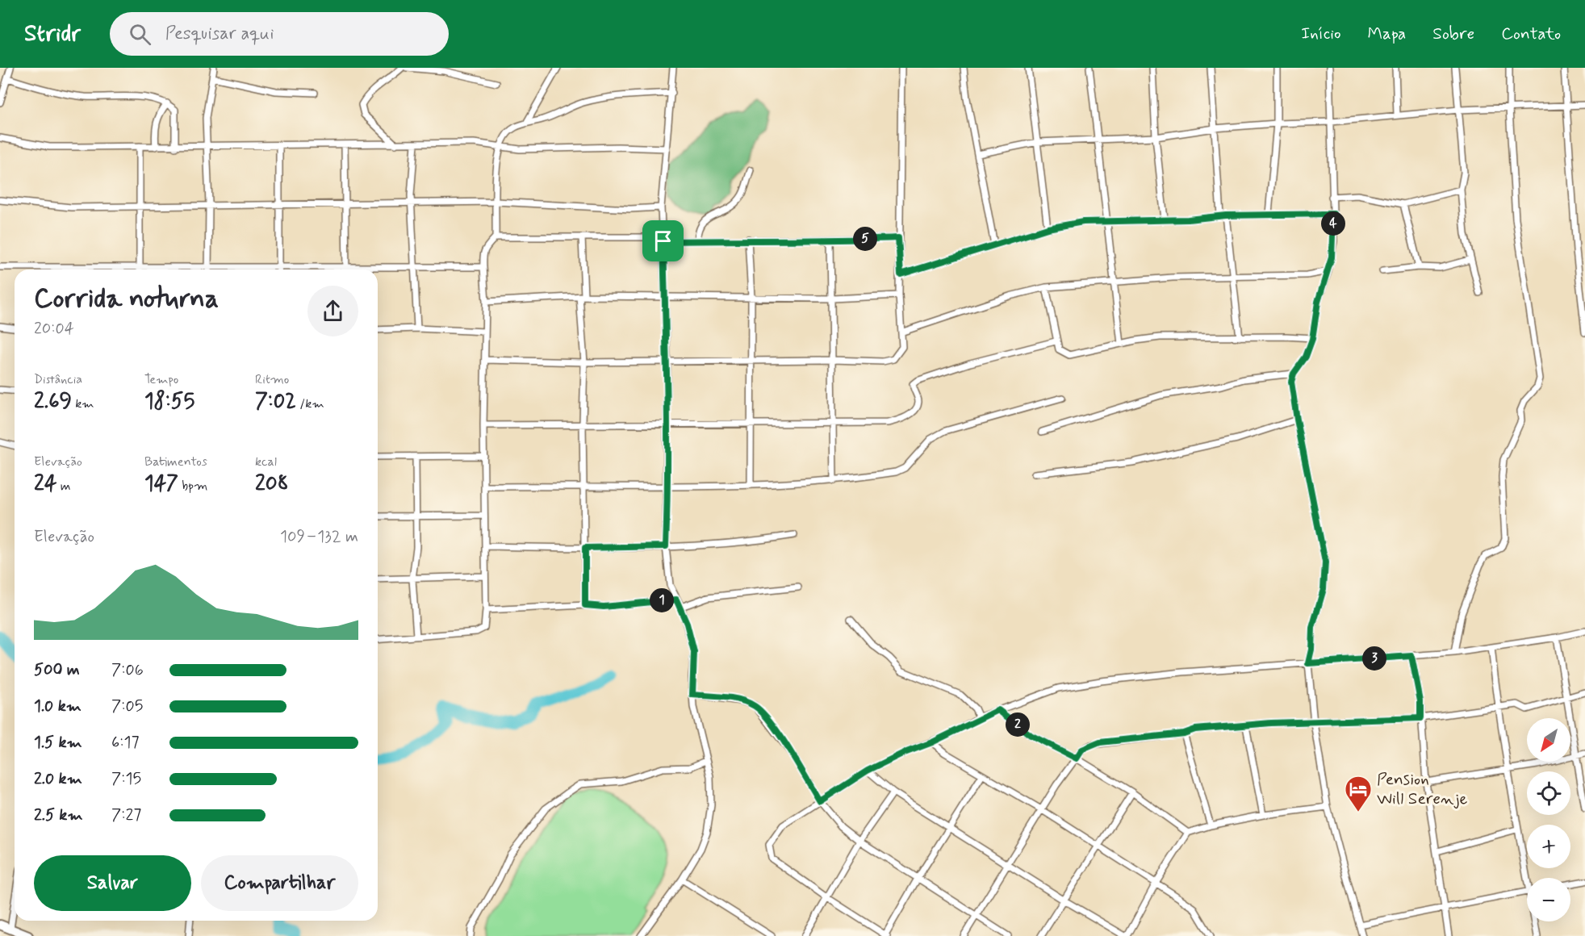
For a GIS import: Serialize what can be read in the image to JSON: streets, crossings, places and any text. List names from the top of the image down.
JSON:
{
  "places": {
    "hotel": ["Pension Will Serenje"]
  },
  "north": "bottom left",
  "page": {
    "header": "Stridr",
    "search": "Pesquisar aqui",
    "nav": [
      "Início",
      "Mapa",
      "Sobre",
      "Contato"
    ],
    "pins": [
      "4",
      "5",
      "1",
      "3",
      "2"
    ],
    "heading": ["Corrida noturna", "20:04"],
    "stats": [
      ["Distância", "2.69 km"],
      ["Tempo", "18:55"],
      ["Ritmo", "7:02 /km"],
      ["Elevação", "24 m"],
      ["Batimentos", "147 bpm"],
      ["kcal", "208"]
    ],
    "chart": ["Elevação", "109–132 m"],
    "list": [
      {
        "name": "500 m",
        "note": "7:06"
      },
      {
        "name": "1.0 km",
        "note": "7:05"
      },
      {
        "name": "1.5 km",
        "note": "6:17"
      },
      {
        "name": "2.0 km",
        "note": "7:15"
      },
      {
        "name": "2.5 km",
        "note": "7:27"
      }
    ],
    "map_buttons": ["+", "−"],
    "buttons": ["Salvar", "Compartilhar"]
  }
}
